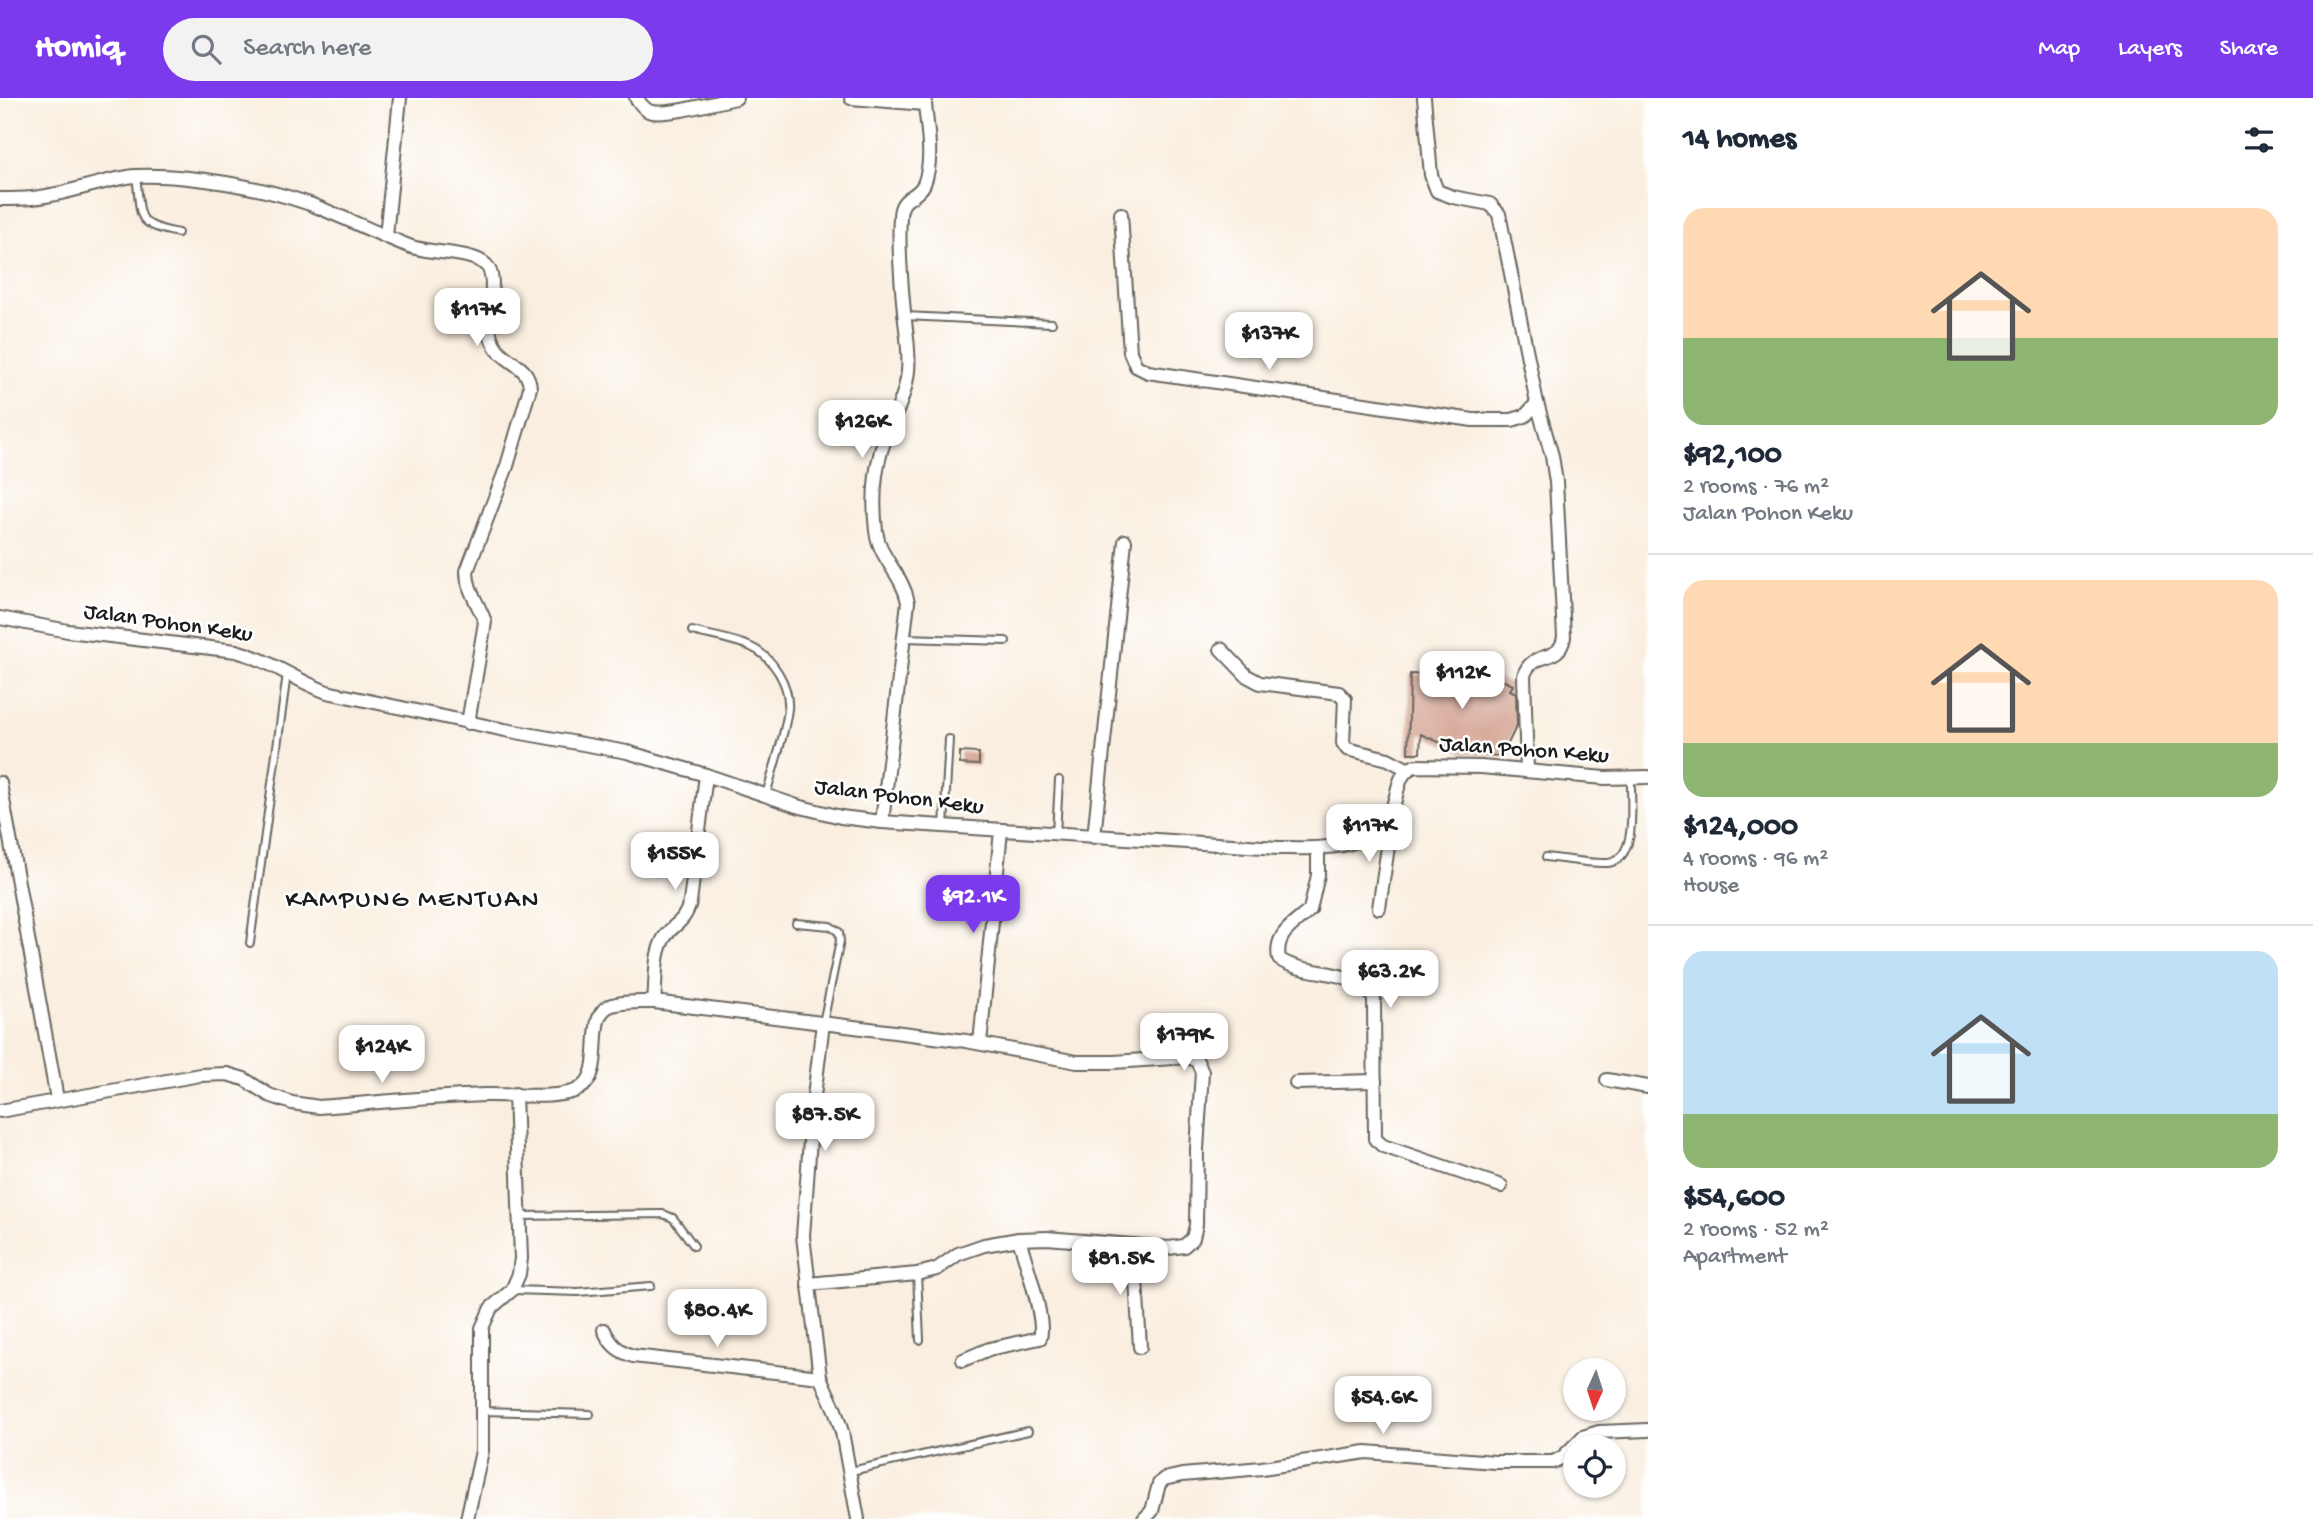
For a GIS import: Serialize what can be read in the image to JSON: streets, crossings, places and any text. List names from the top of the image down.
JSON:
{
  "streets": {
    "street": ["Jalan Pohon Keku"]
  },
  "districts": ["KAMPUNG MENTUAN"],
  "north": "bottom",
  "page": {
    "header": "Homiq",
    "search": "Search here",
    "nav": ["Map", "Layers", "Share"],
    "heading": "14 homes",
    "list": [
      {
        "name": "$92,100",
        "note": "2 rooms · 76 m² · Jalan Pohon Keku"
      },
      {
        "name": "$124,000",
        "note": "4 rooms · 96 m² · House"
      },
      {
        "name": "$54,600",
        "note": "2 rooms · 52 m² · Apartment"
      }
    ],
    "price": [
      "$117K",
      "$137K",
      "$126K",
      "$112K",
      "$117K",
      "$155K",
      "$92.1K",
      "$63.2K",
      "$179K",
      "$124K",
      "$87.5K",
      "$81.5K",
      "$80.4K",
      "$54.6K"
    ]
  }
}
